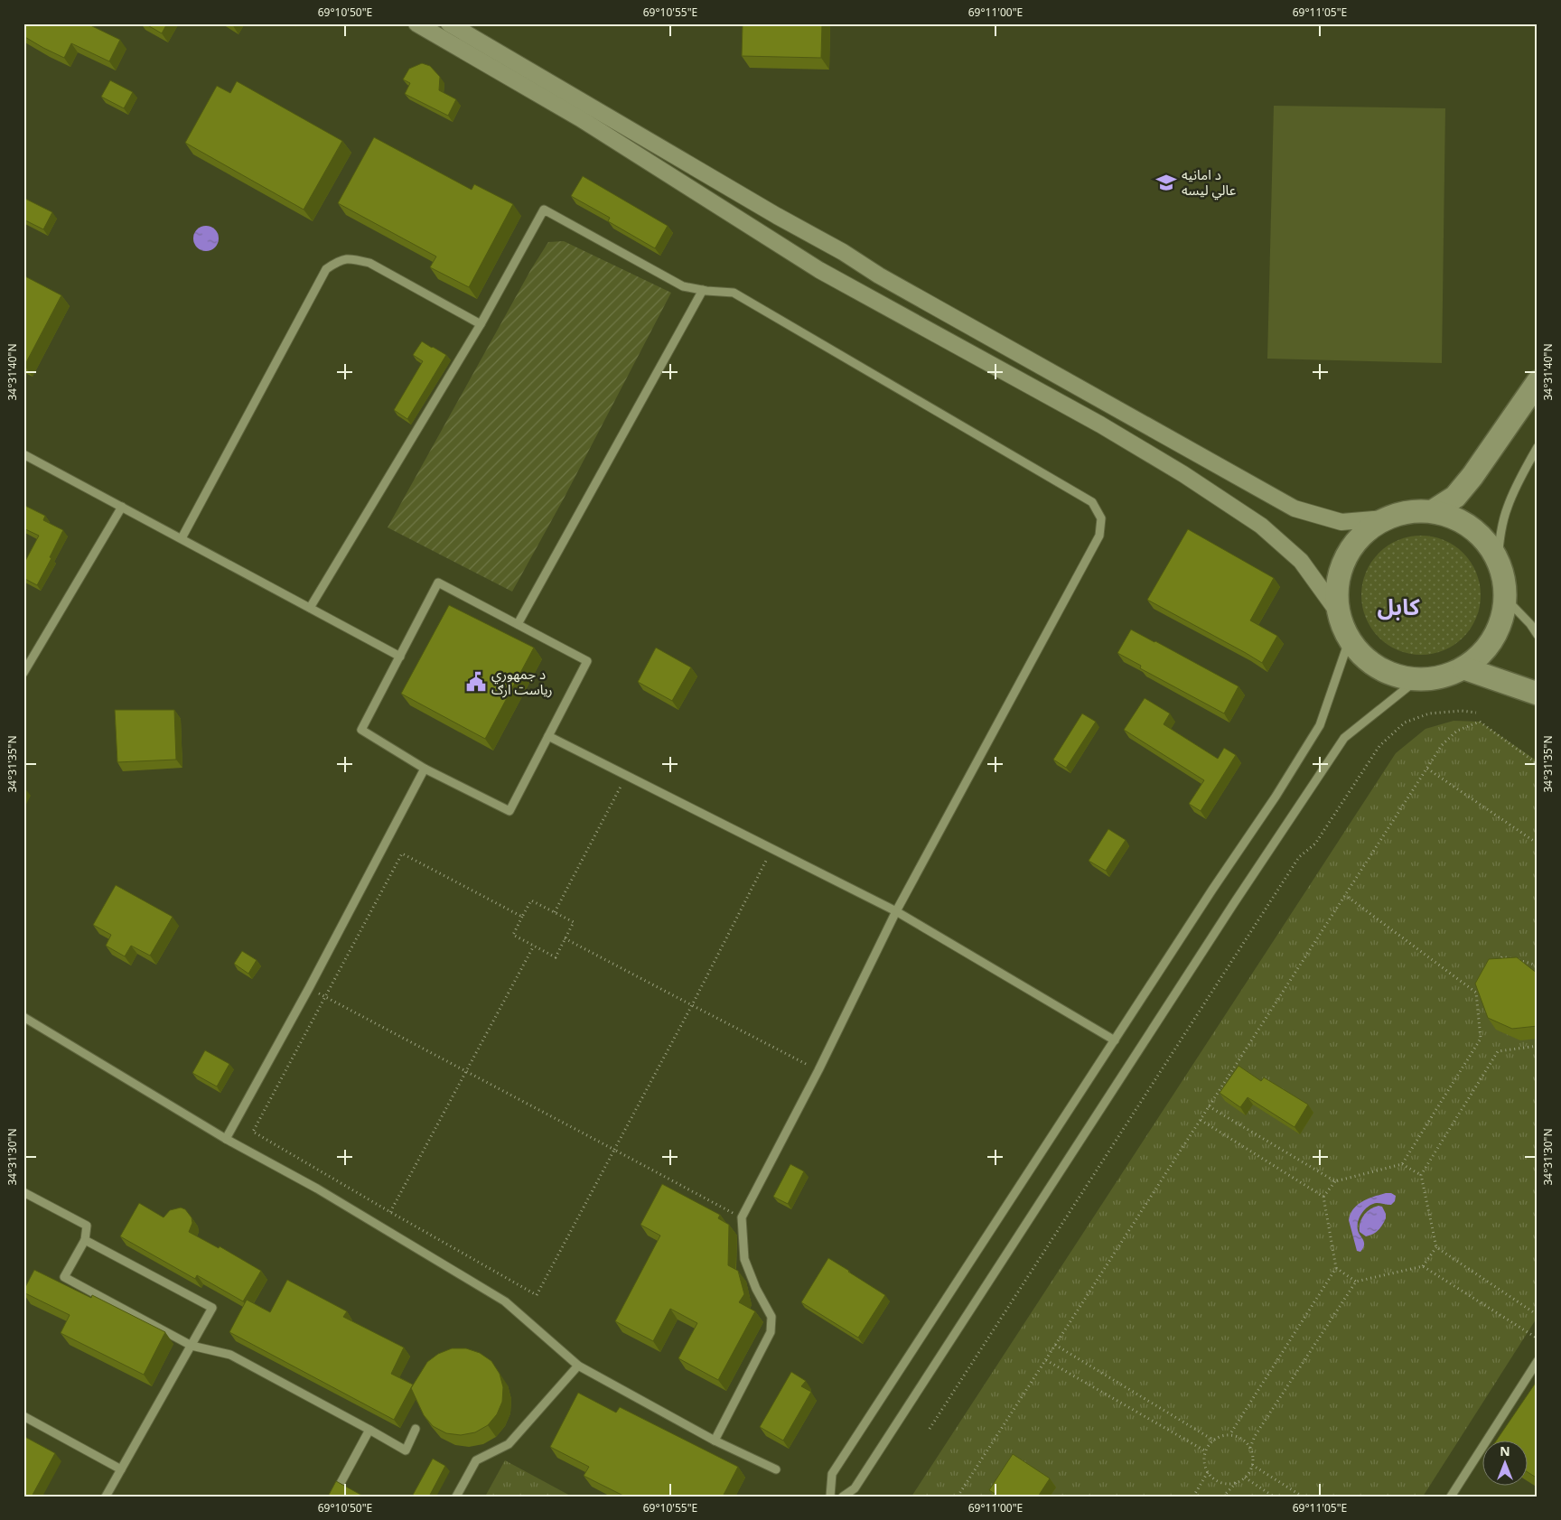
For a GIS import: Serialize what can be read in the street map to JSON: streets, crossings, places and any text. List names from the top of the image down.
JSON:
{
  "districts": ["کابل"],
  "places": {
    "school or university": ["د امانیه عالي لیسه"],
    "public building": ["د جمهوري ریاست ارګ"]
  },
  "north": "top",
  "coordinates": [
    "69°10'50\"E",
    "69°10'55\"E",
    "69°11'00\"E",
    "69°11'05\"E",
    "34°31'40\"N",
    "34°31'35\"N",
    "34°31'30\"N"
  ]
}
